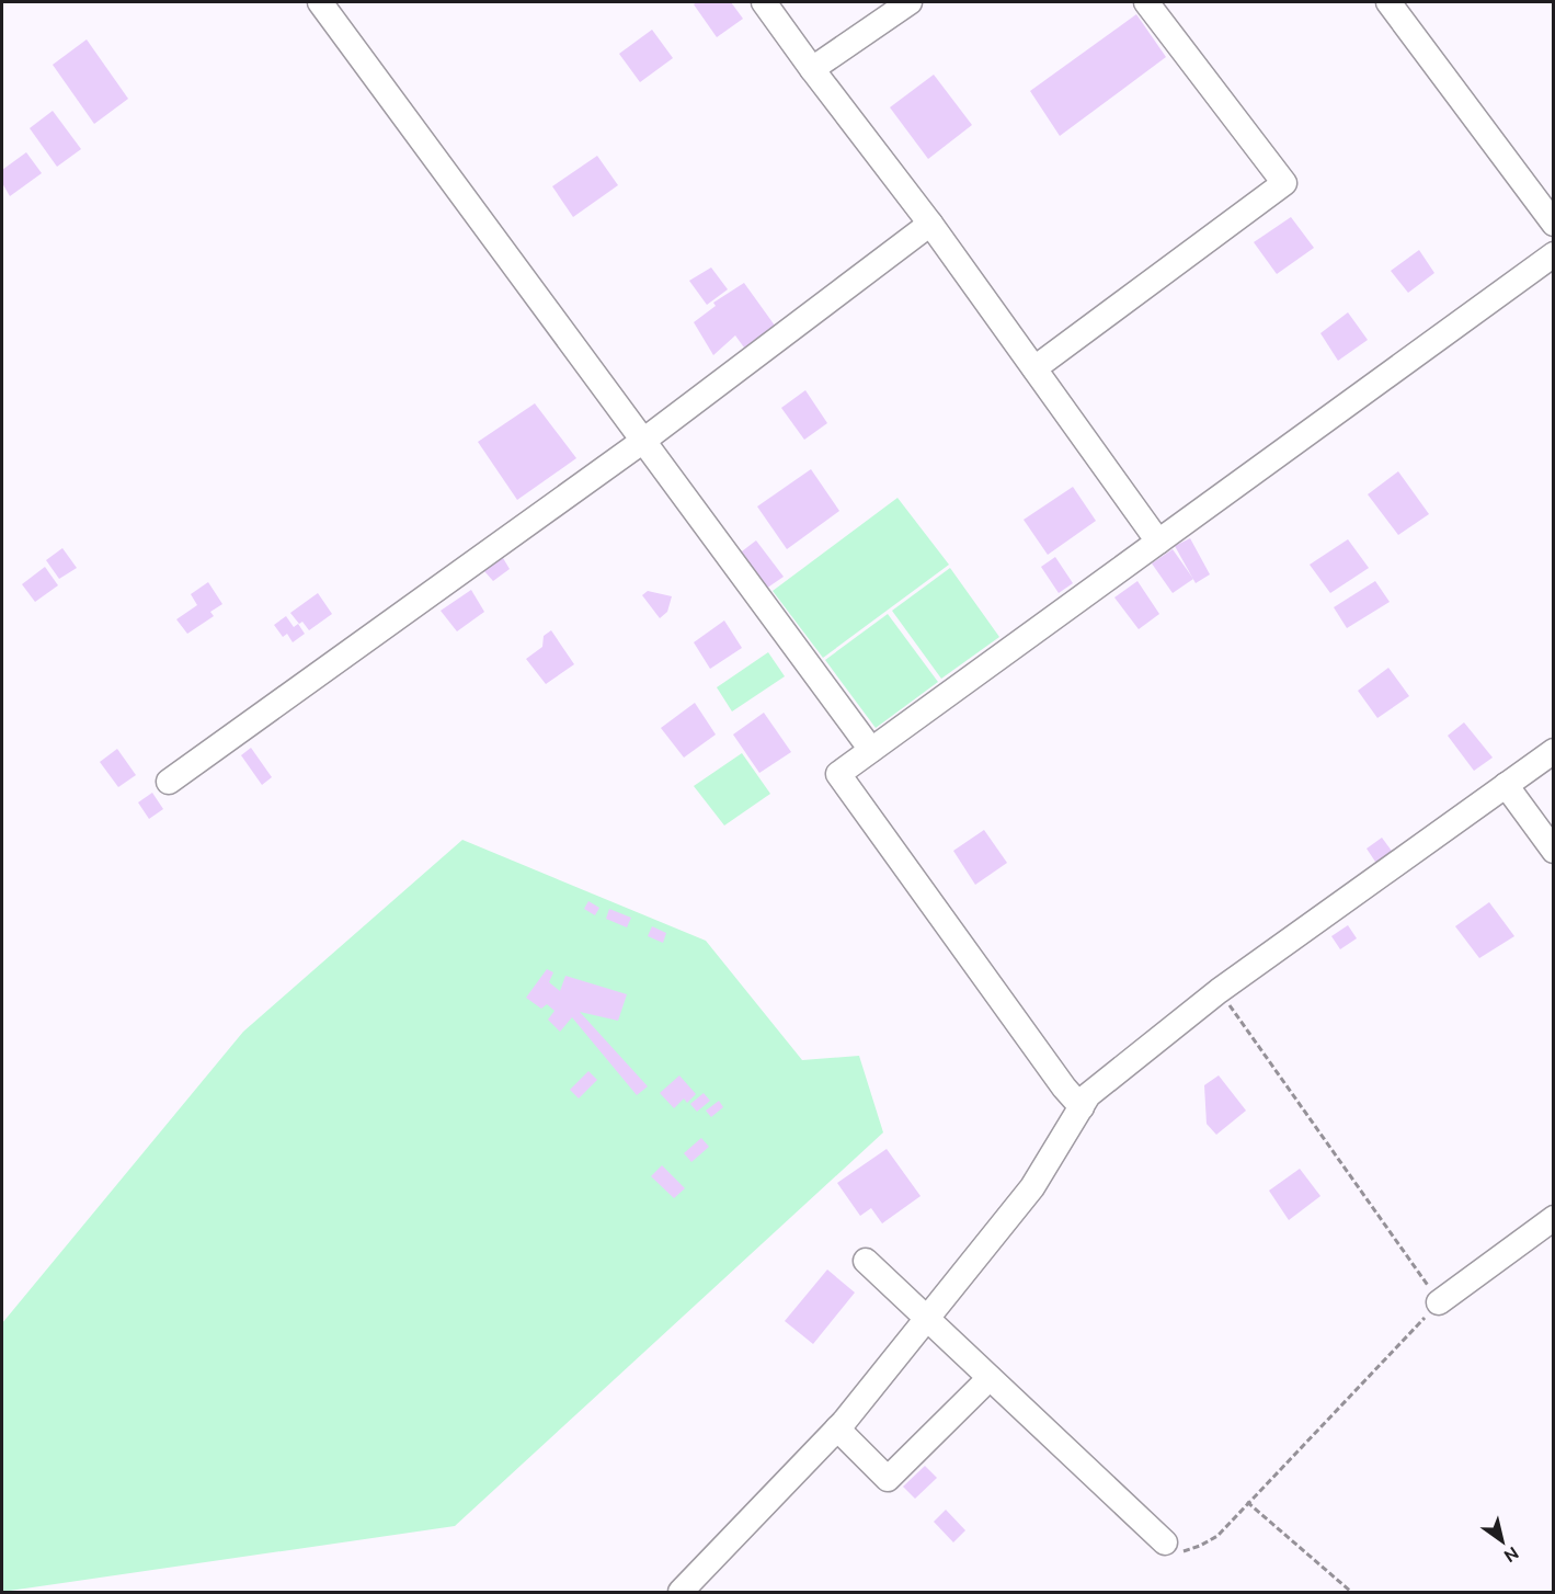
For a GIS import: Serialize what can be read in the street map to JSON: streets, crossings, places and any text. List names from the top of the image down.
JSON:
{
  "north": "bottom right"
}
